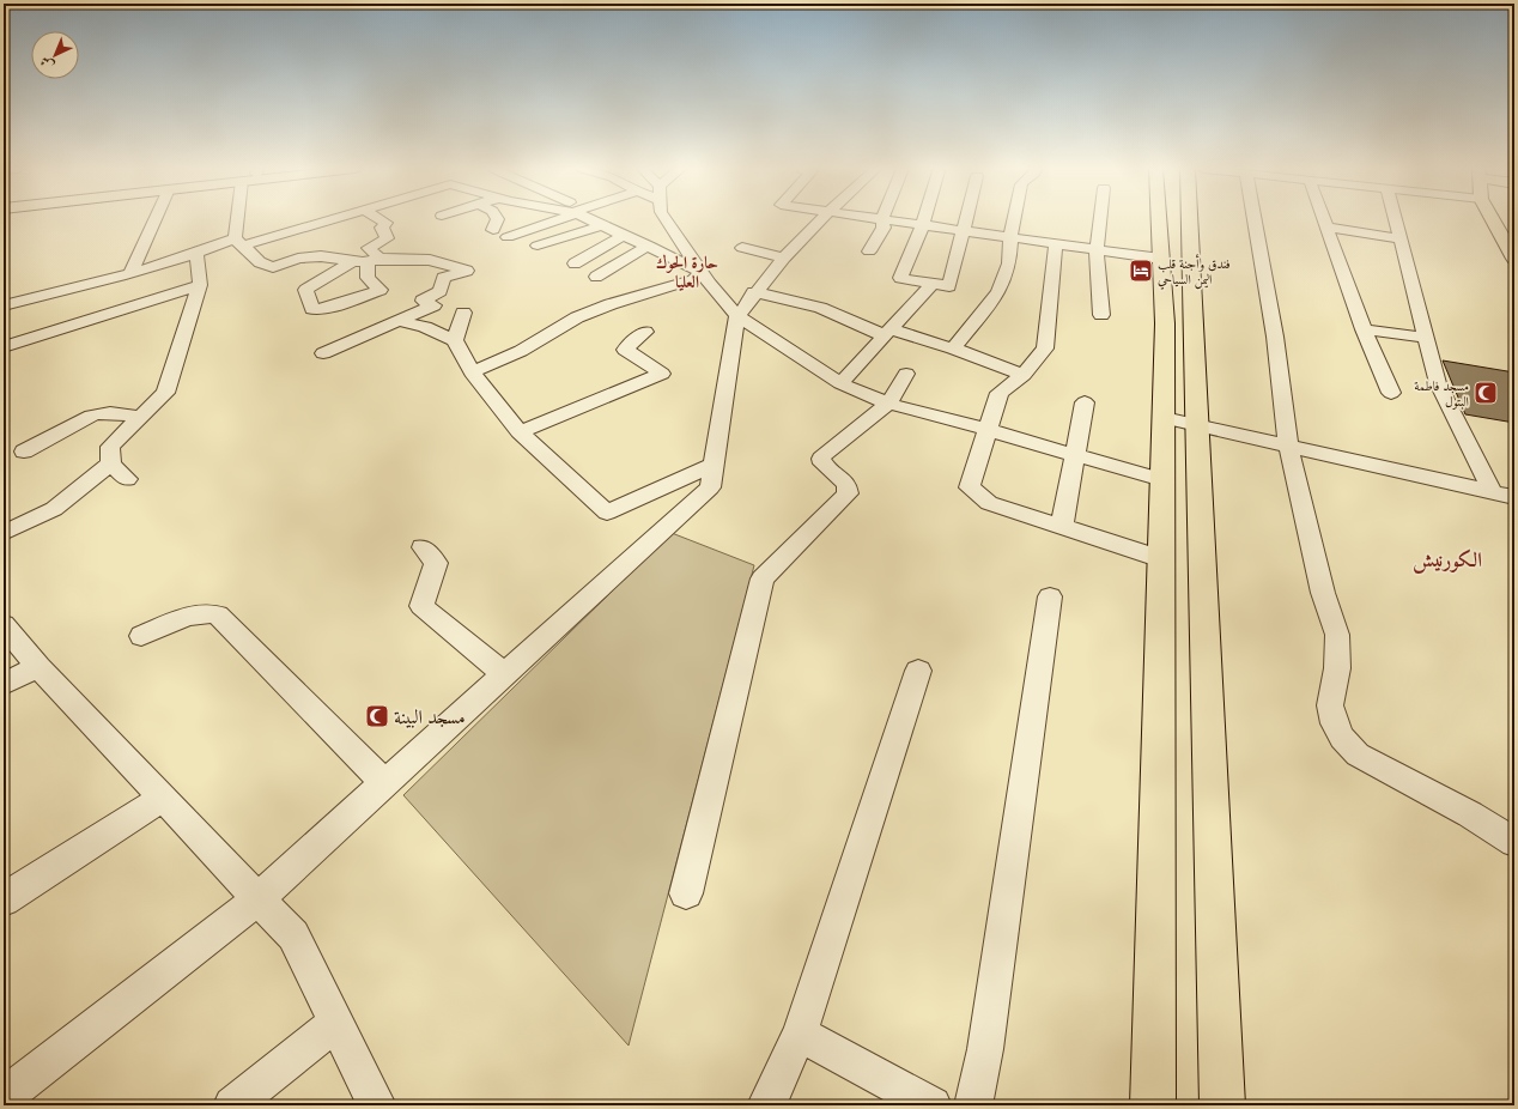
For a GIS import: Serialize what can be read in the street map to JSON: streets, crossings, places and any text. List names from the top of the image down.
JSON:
{
  "districts": ["حارة الحوك العليا", "الكورنيش"],
  "places": {
    "hotel": ["فندق وأجنة قلب اليمن السياحي"],
    "mosque": ["مسجد فاطمة البتول", "مسجد البينة"]
  },
  "north": "bottom left"
}
